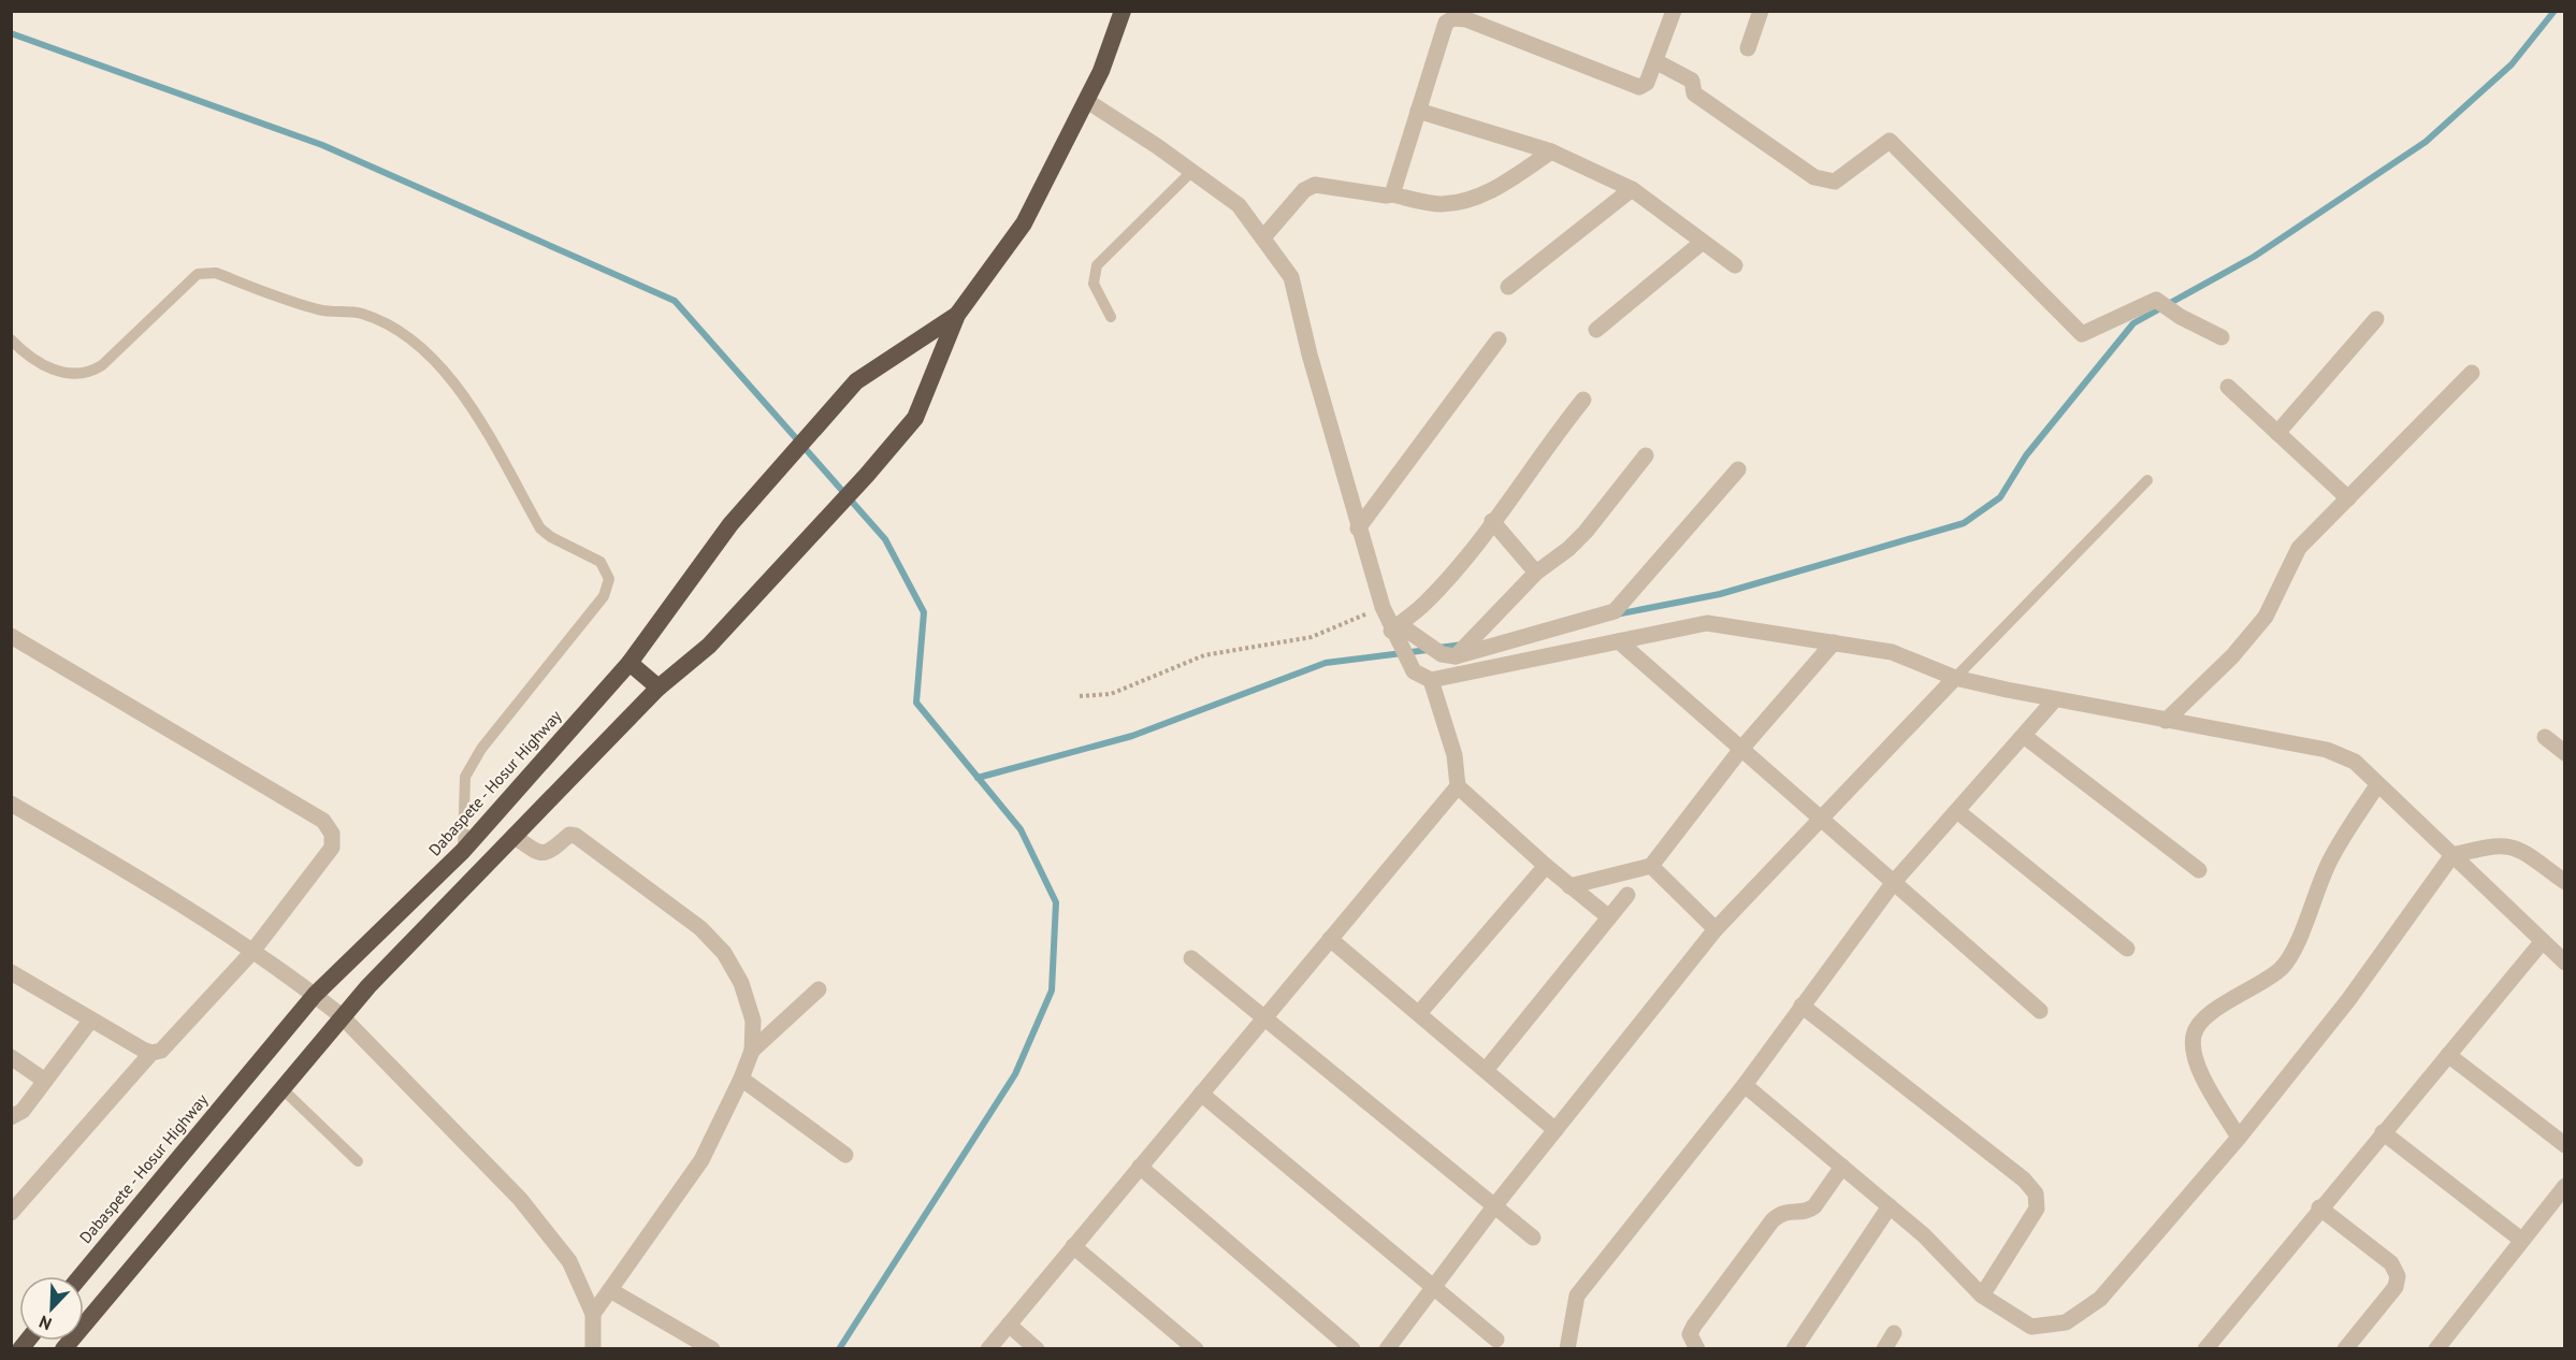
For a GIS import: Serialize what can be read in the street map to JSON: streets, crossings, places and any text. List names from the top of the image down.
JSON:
{
  "streets": {
    "highway": ["Dabaspete - Hosur Highway"]
  },
  "north": "bottom left"
}
